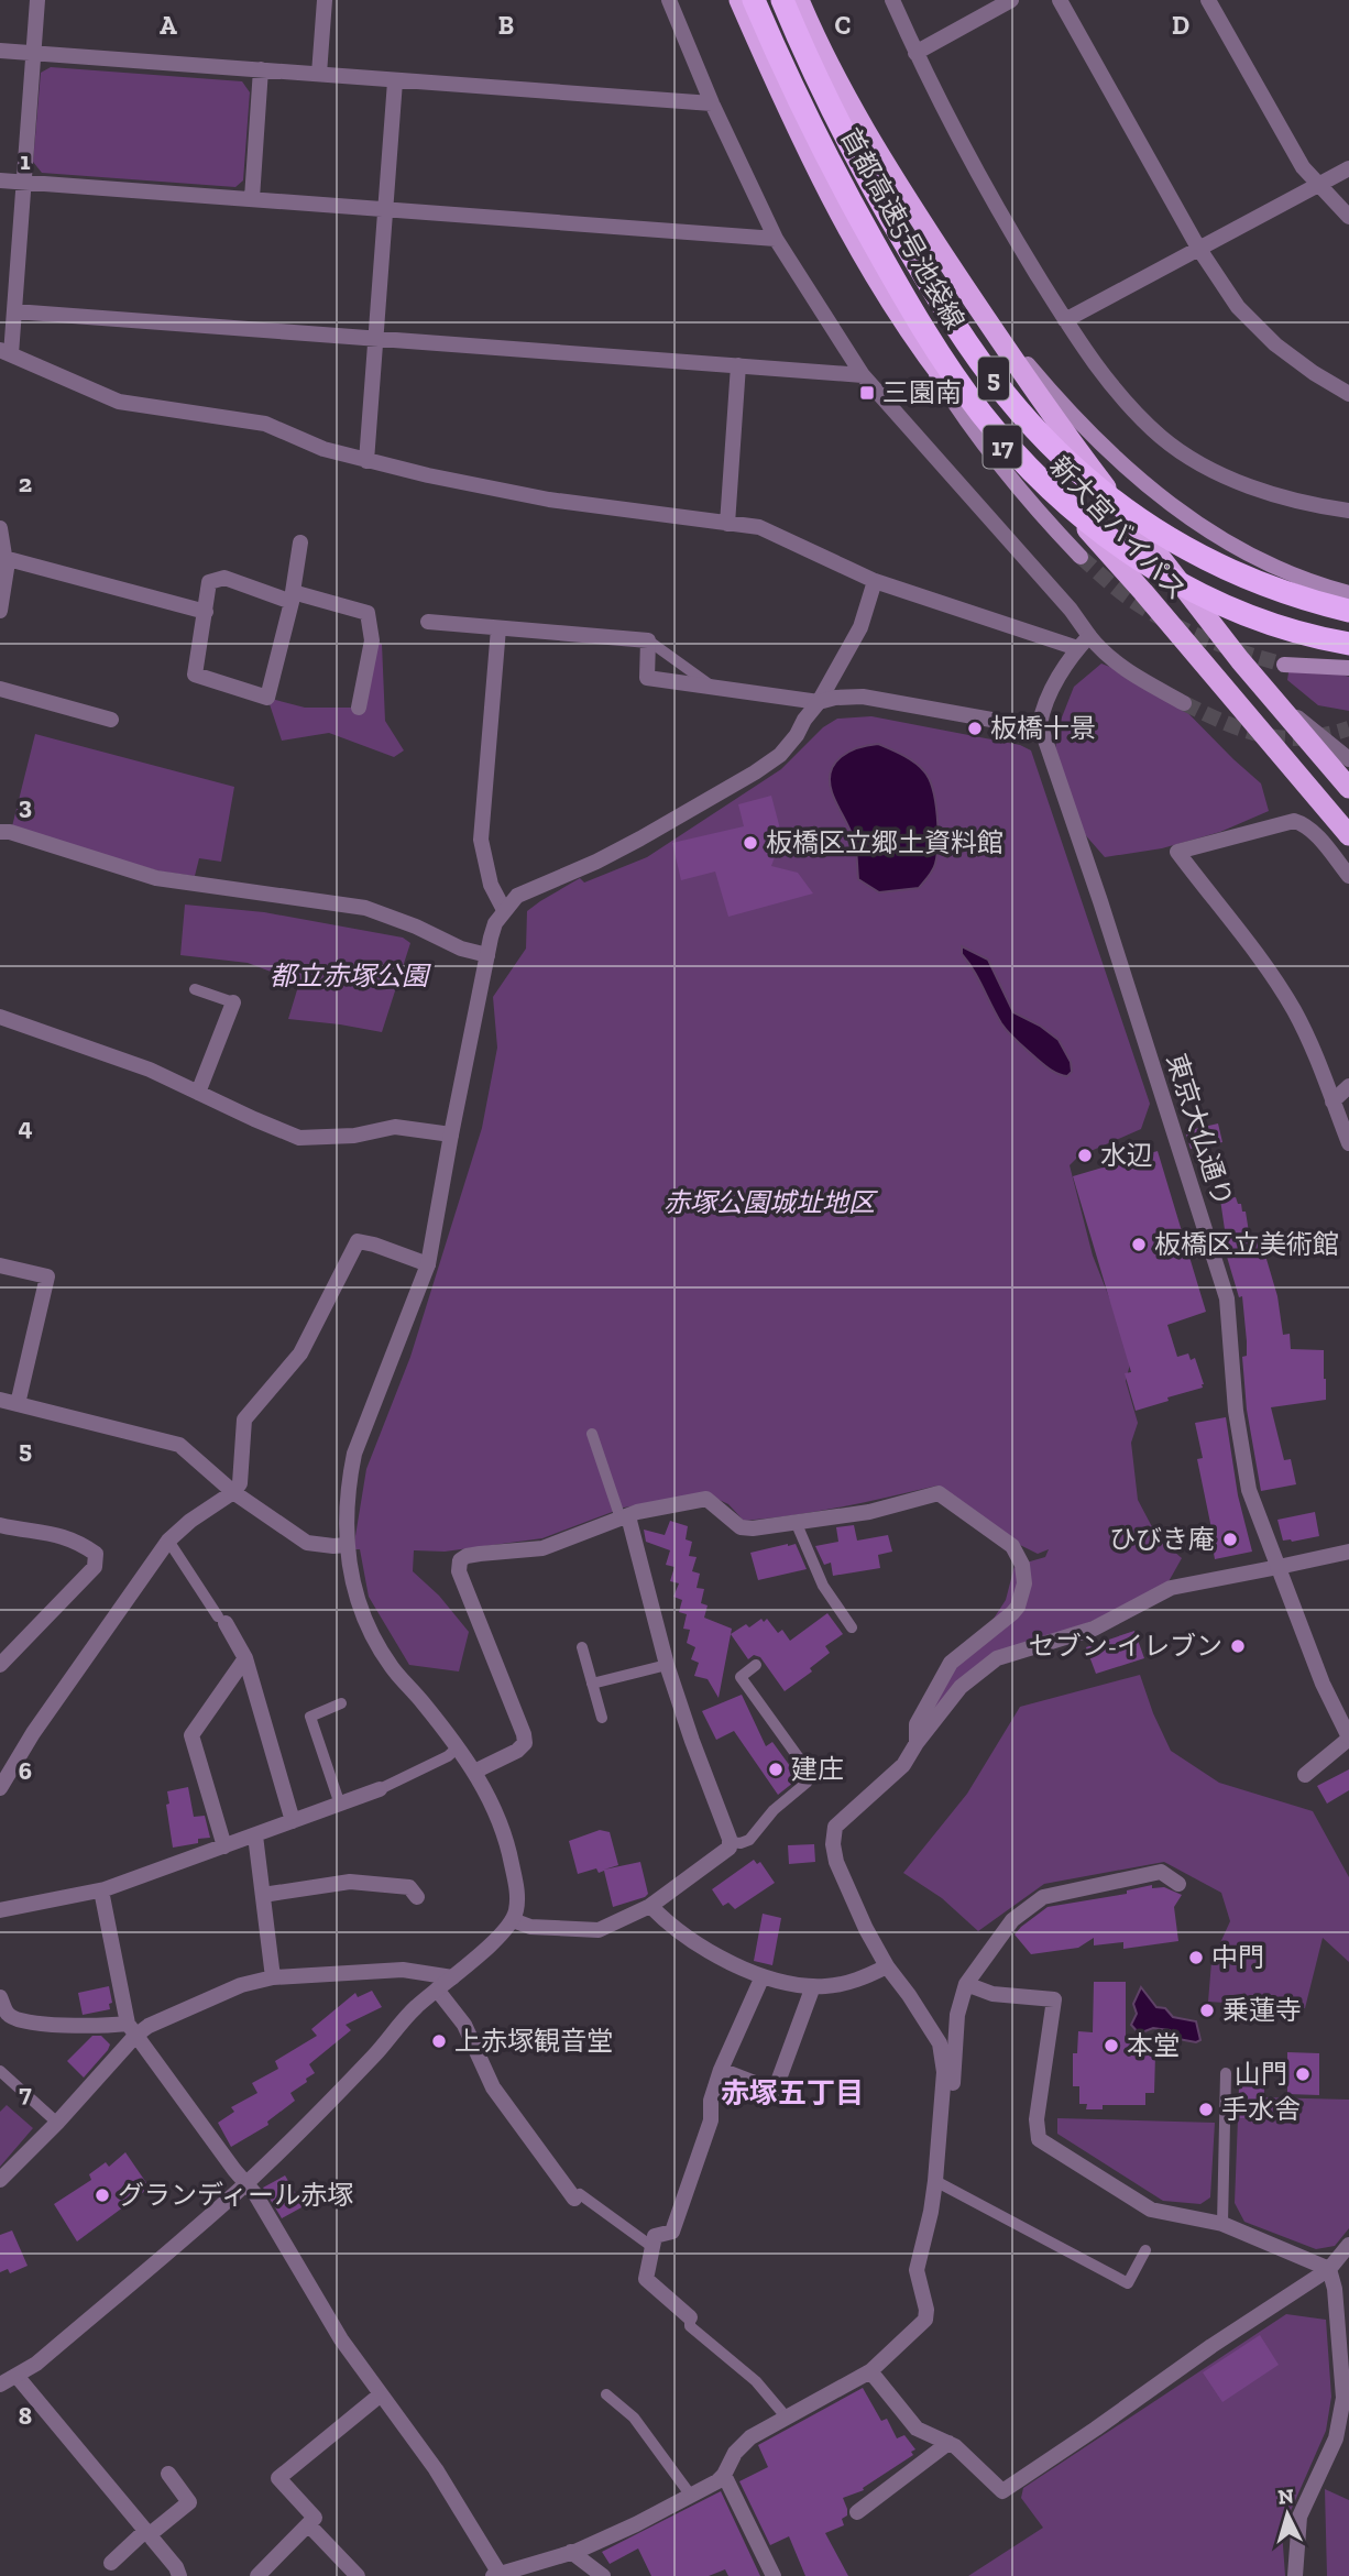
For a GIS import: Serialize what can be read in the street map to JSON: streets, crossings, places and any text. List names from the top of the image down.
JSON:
{
  "streets": {
    "highway": [
      "首都高速5号池袋線",
      "5",
      "17",
      "新大宮バイパス"
    ],
    "street": ["東京大仏通り"]
  },
  "crossings": [
    ["17", "新大宮バイパス"]
  ],
  "districts": ["赤塚五丁目"],
  "parks": ["都立赤塚公園", "赤塚公園城址地区"],
  "places": {
    "transit": ["三園南"],
    "other": [
      "板橋十景",
      "板橋区立郷土資料館",
      "水辺",
      "板橋区立美術館",
      "ひびき庵",
      "セブン-イレブン",
      "建庄",
      "中門",
      "乗蓮寺",
      "上赤塚観音堂",
      "本堂",
      "山門",
      "手水舎",
      "グランディール赤塚"
    ]
  },
  "north": "top",
  "grid": {
    "columns": [
      "A",
      "B",
      "C",
      "D"
    ],
    "rows": [
      "1",
      "2",
      "3",
      "4",
      "5",
      "6",
      "7",
      "8"
    ]
  }
}
